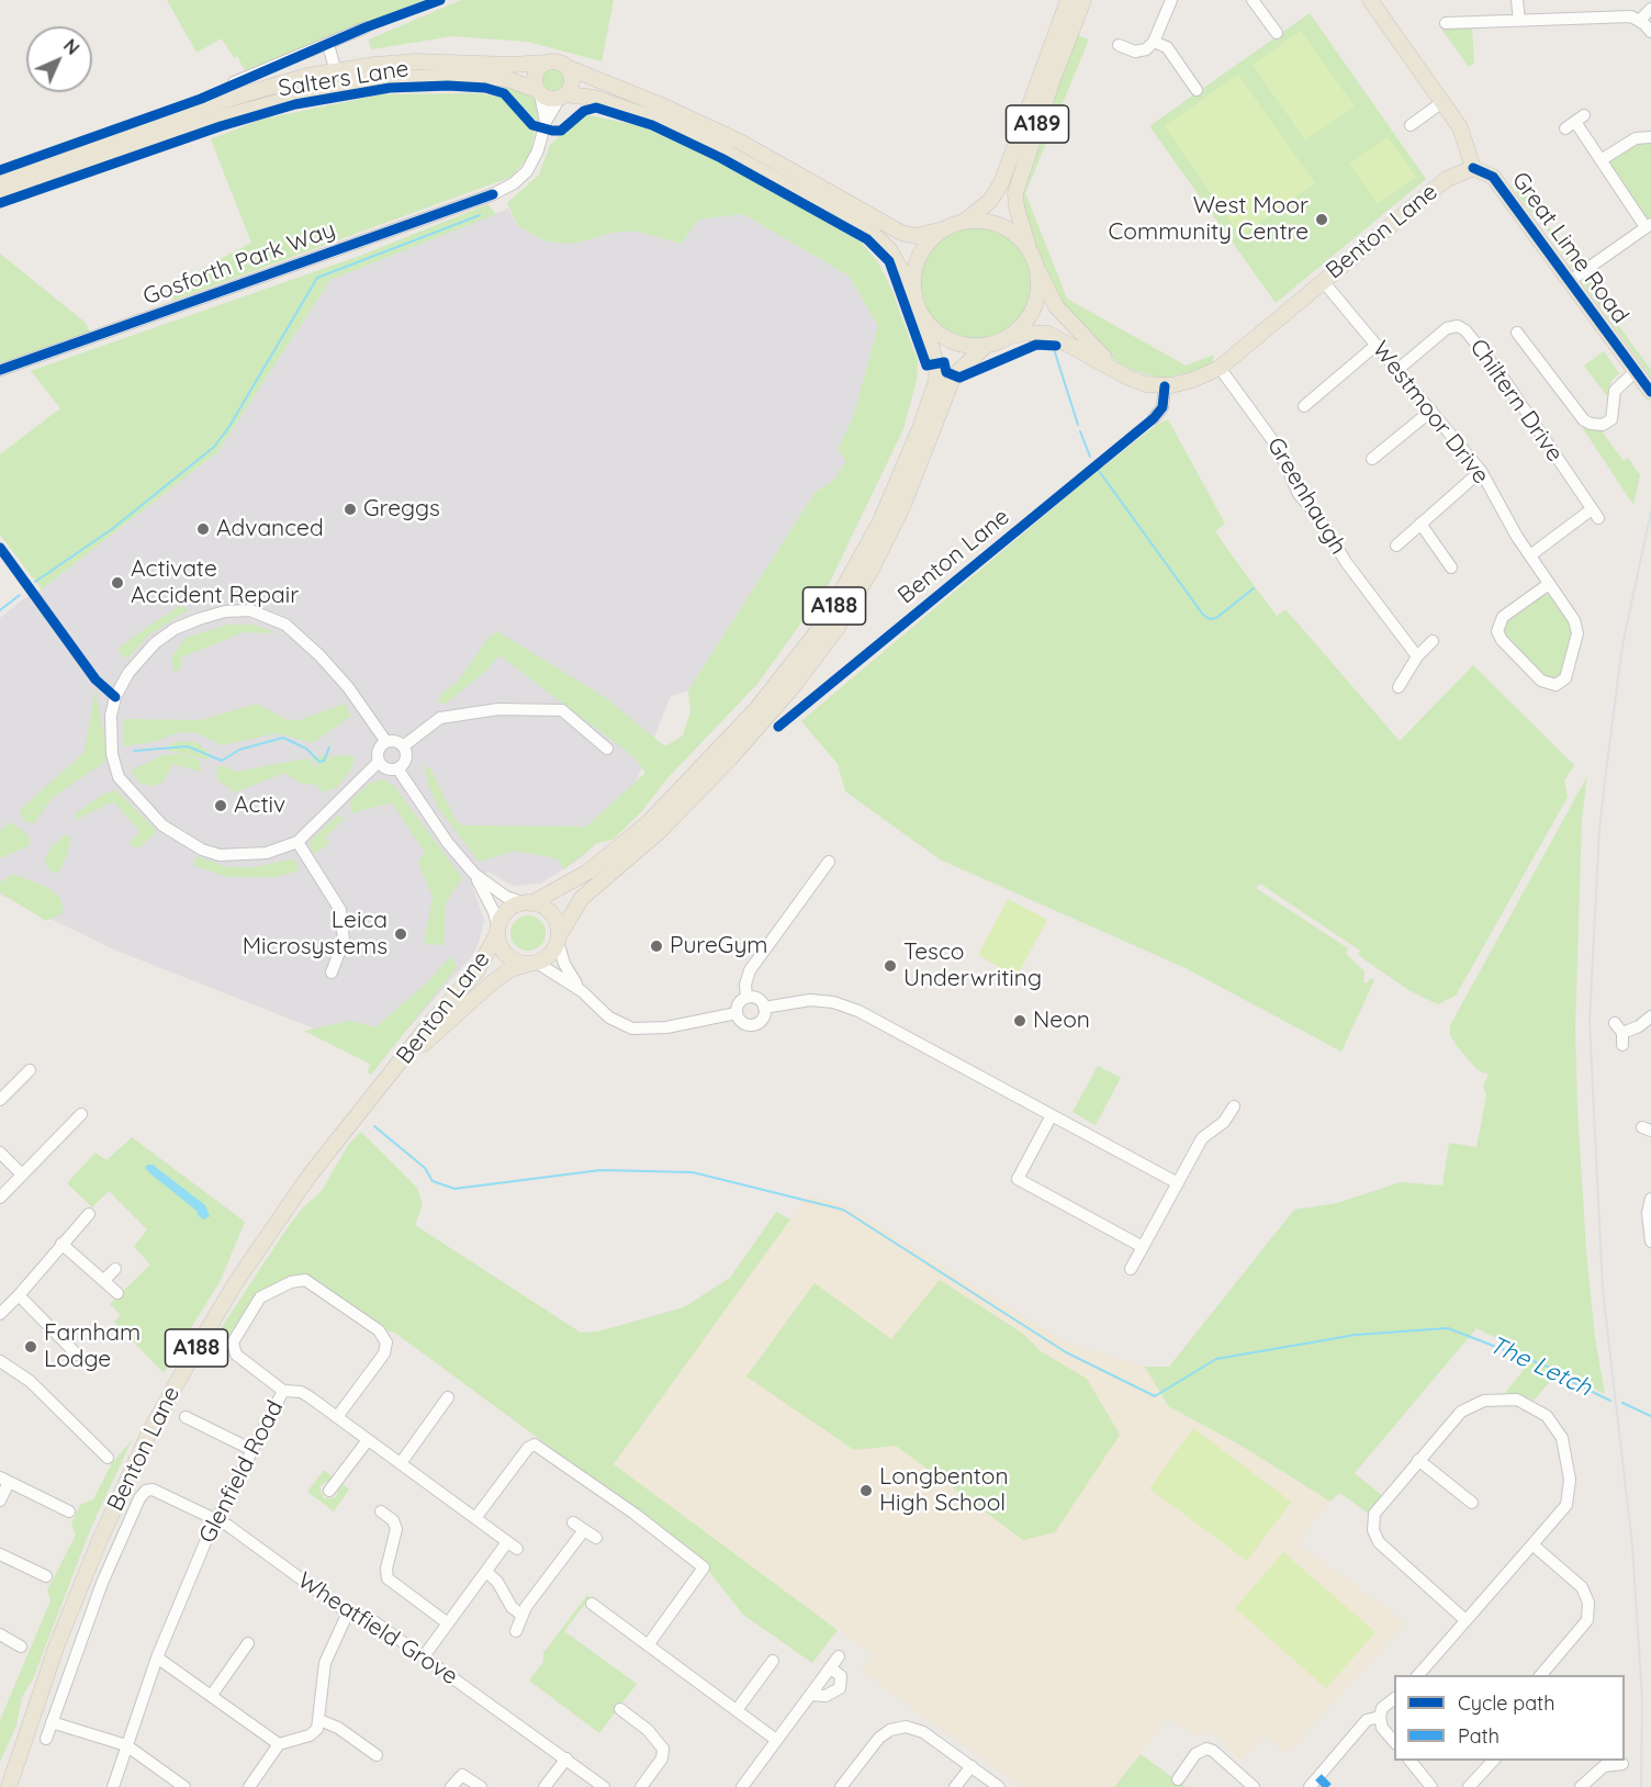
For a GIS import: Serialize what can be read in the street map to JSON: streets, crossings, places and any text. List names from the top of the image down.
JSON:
{
  "streets": {
    "main road": [
      "Salters Lane",
      "A189",
      "Benton Lane",
      "Great Lime Road",
      "A188"
    ],
    "street": [
      "Gosforth Park Way",
      "Chiltern Drive",
      "Westmoor Drive",
      "Greenhaugh",
      "Glenfield Road",
      "Wheatfield Grove"
    ]
  },
  "crossings": [
    ["Salters Lane", "A189"],
    ["Salters Lane", "Gosforth Park Way"],
    ["A189", "Benton Lane"],
    ["A189", "Gosforth Park Way"],
    ["A189", "A188"],
    ["Benton Lane", "Great Lime Road"],
    ["Benton Lane", "Westmoor Drive"],
    ["Benton Lane", "Greenhaugh"],
    ["Benton Lane", "A188"],
    ["Benton Lane", "Wheatfield Grove"],
    ["Chiltern Drive", "Westmoor Drive"],
    ["Glenfield Road", "Wheatfield Grove"]
  ],
  "water": ["The Letch"],
  "places": [
    "West Moor Community Centre",
    "Greggs",
    "Advanced",
    "Activate Accident Repair",
    "Activ",
    "Leica Microsystems",
    "PureGym",
    "Tesco Underwriting",
    "Neon",
    "Farnham Lodge",
    "Longbenton High School"
  ],
  "legend": ["Cycle path", "Path"],
  "north": "top right"
}
